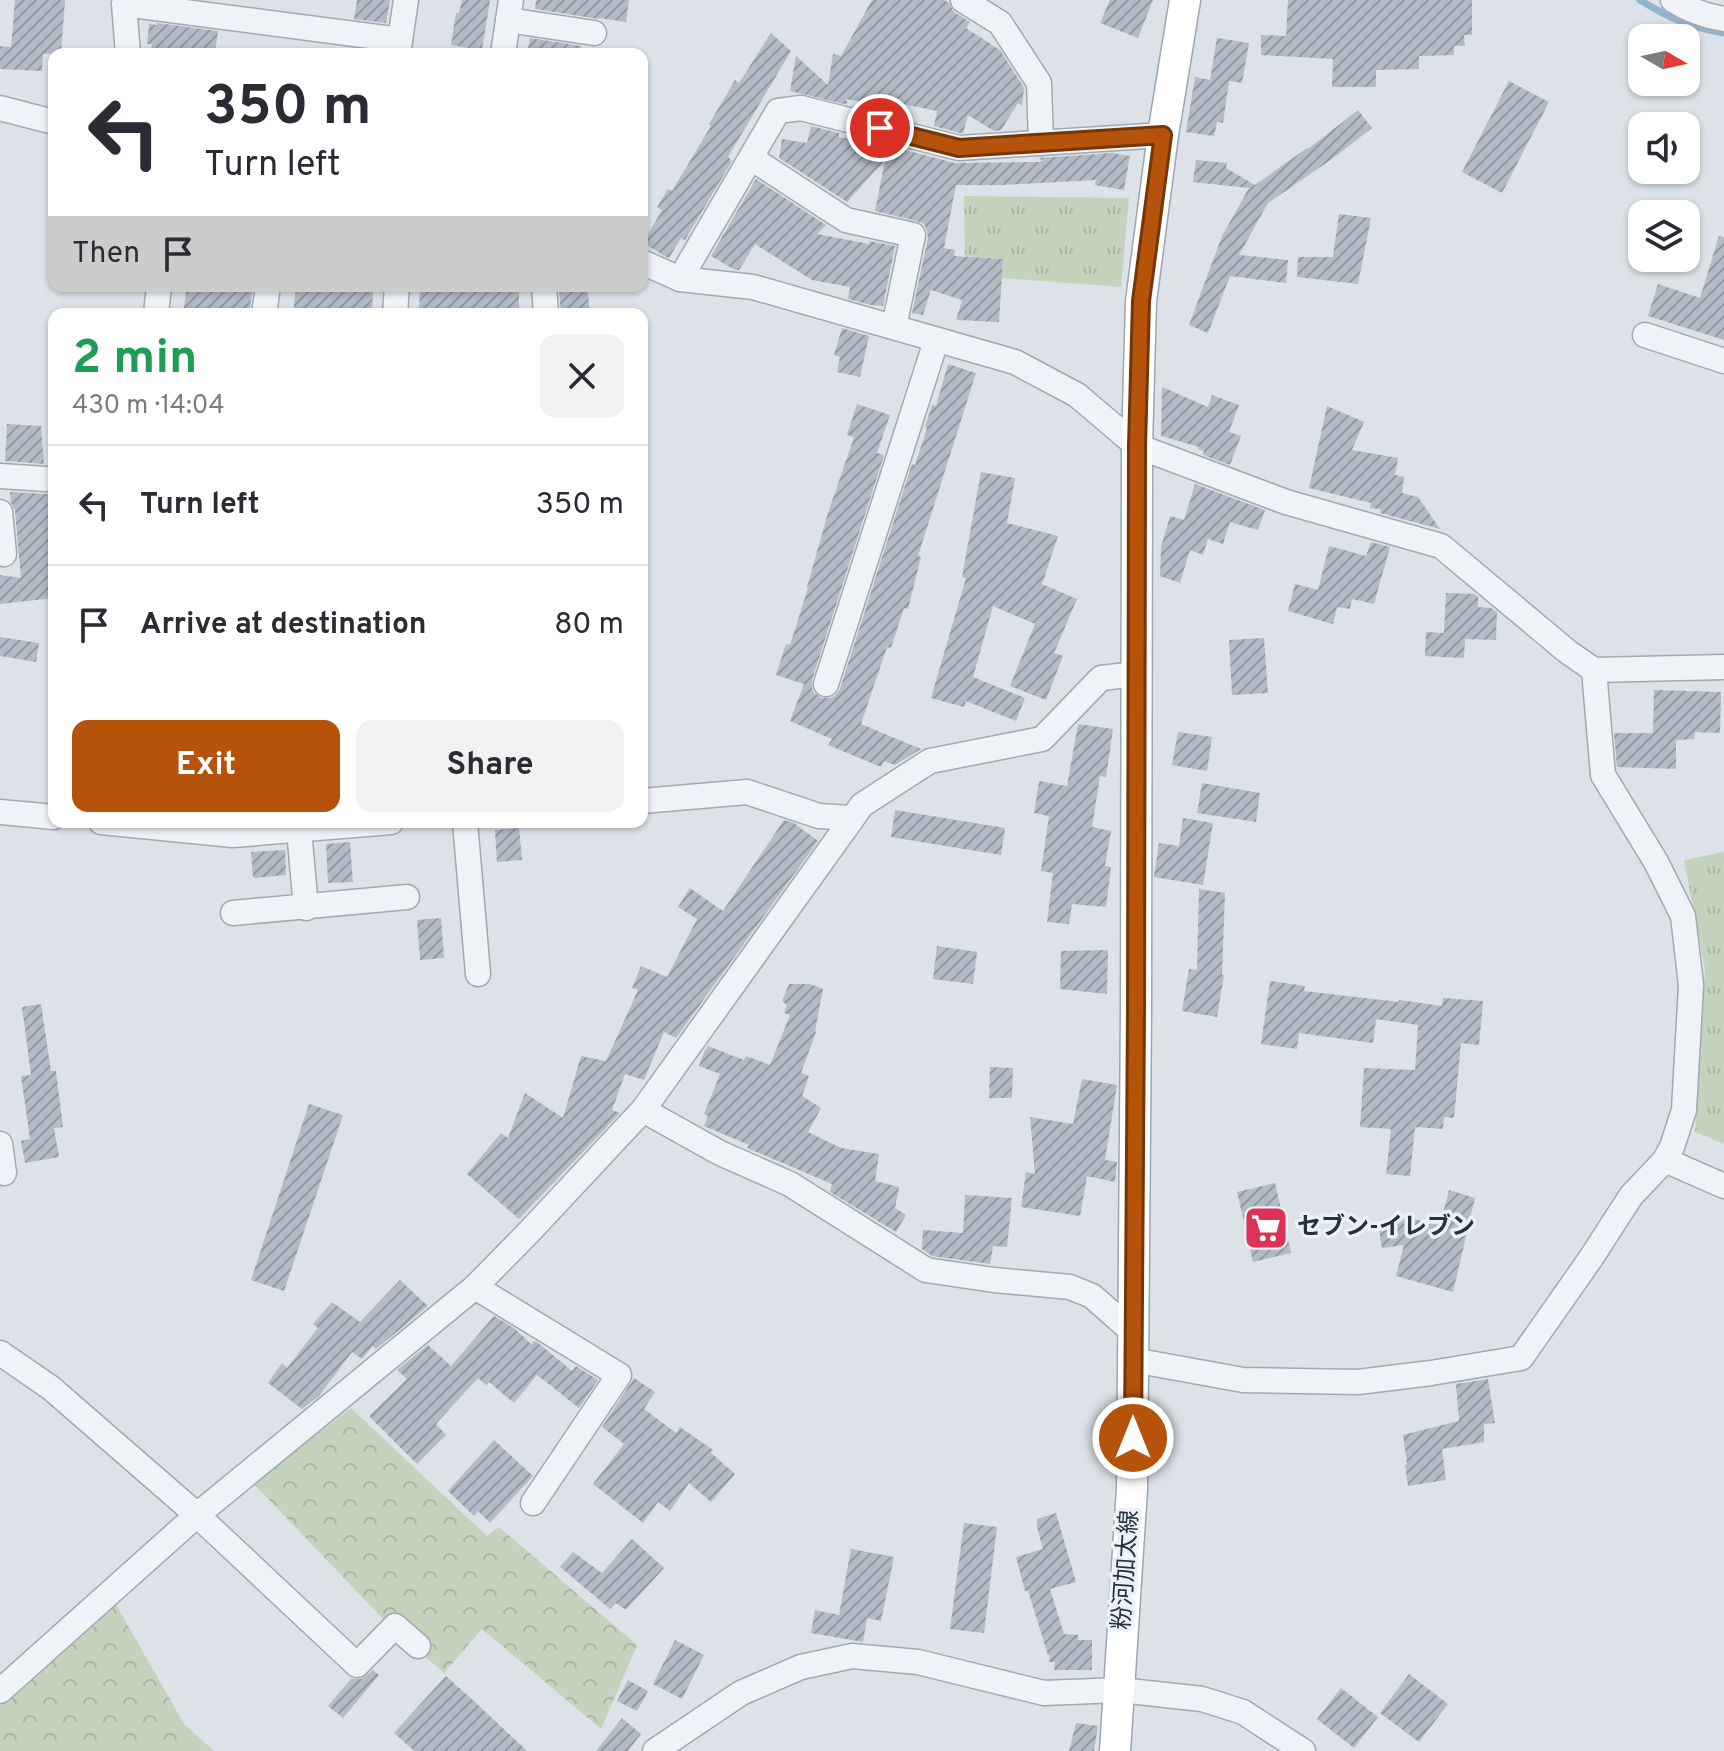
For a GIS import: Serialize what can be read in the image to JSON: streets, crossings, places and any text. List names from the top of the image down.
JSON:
{
  "streets": {
    "main road": ["粉河加太線"]
  },
  "places": {
    "supermarket": ["セブン-イレブン"]
  },
  "north": "right",
  "page": {
    "turn": ["350 m", "Turn left"],
    "then": "Then",
    "heading": ["2 min", "430 m · 14:04"],
    "list": [
      {
        "name": "Turn left",
        "value": "350 m"
      },
      {
        "name": "Arrive at destination",
        "value": "80 m"
      }
    ],
    "buttons": ["Exit", "Share"]
  }
}
